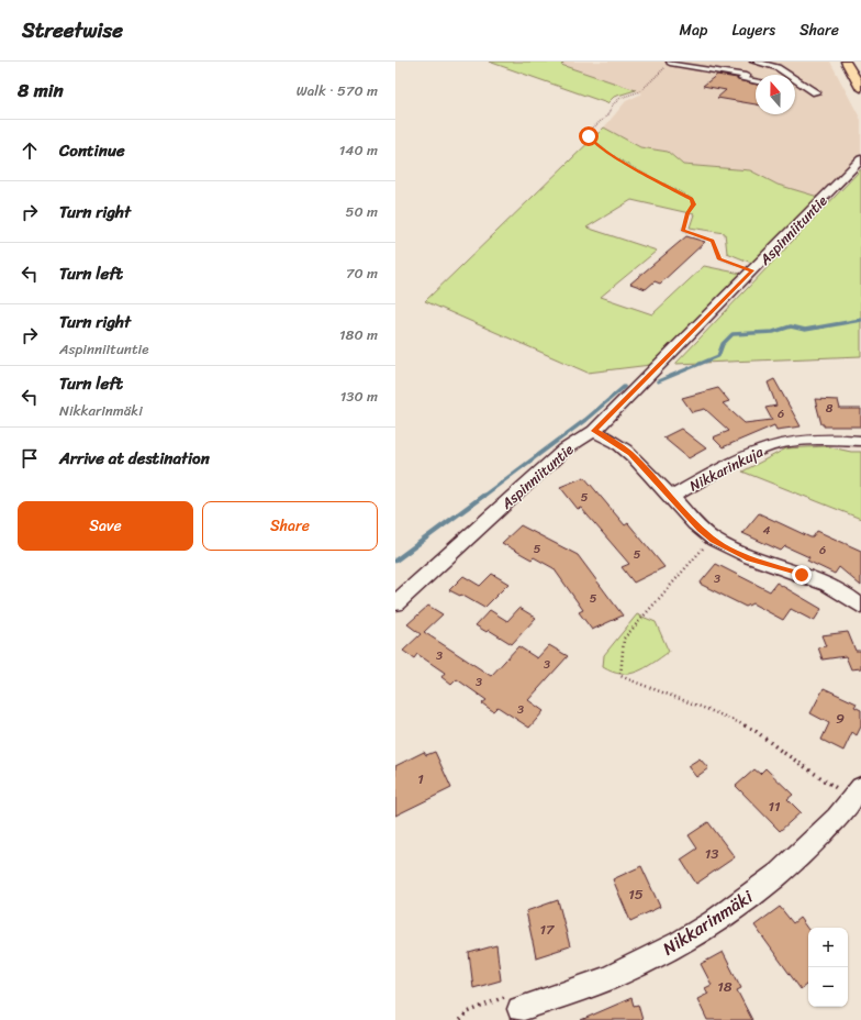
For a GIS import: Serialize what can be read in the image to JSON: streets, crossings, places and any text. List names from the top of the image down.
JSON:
{
  "streets": {
    "street": ["Aspinniituntie", "Nikkarinkuja", "Nikkarinmäki"]
  },
  "house_numbers": [
    "8",
    "6",
    "5",
    "4",
    "5",
    "6",
    "5",
    "3",
    "5",
    "3",
    "3",
    "3",
    "3",
    "9",
    "1",
    "11",
    "13",
    "15",
    "17",
    "18"
  ],
  "north": "top",
  "page": {
    "header": "Streetwise",
    "nav": ["Map", "Layers", "Share"],
    "heading": ["8 min", "Walk · 570 m"],
    "list": [
      ["Continue", "140 m"],
      ["Turn right", "50 m"],
      ["Turn left", "70 m"],
      ["Turn right", "Aspinniituntie", "180 m"],
      ["Turn left", "Nikkarinmäki", "130 m"],
      "Arrive at destination"
    ],
    "buttons": ["Save", "Share"],
    "map_buttons": ["+", "−"]
  }
}
